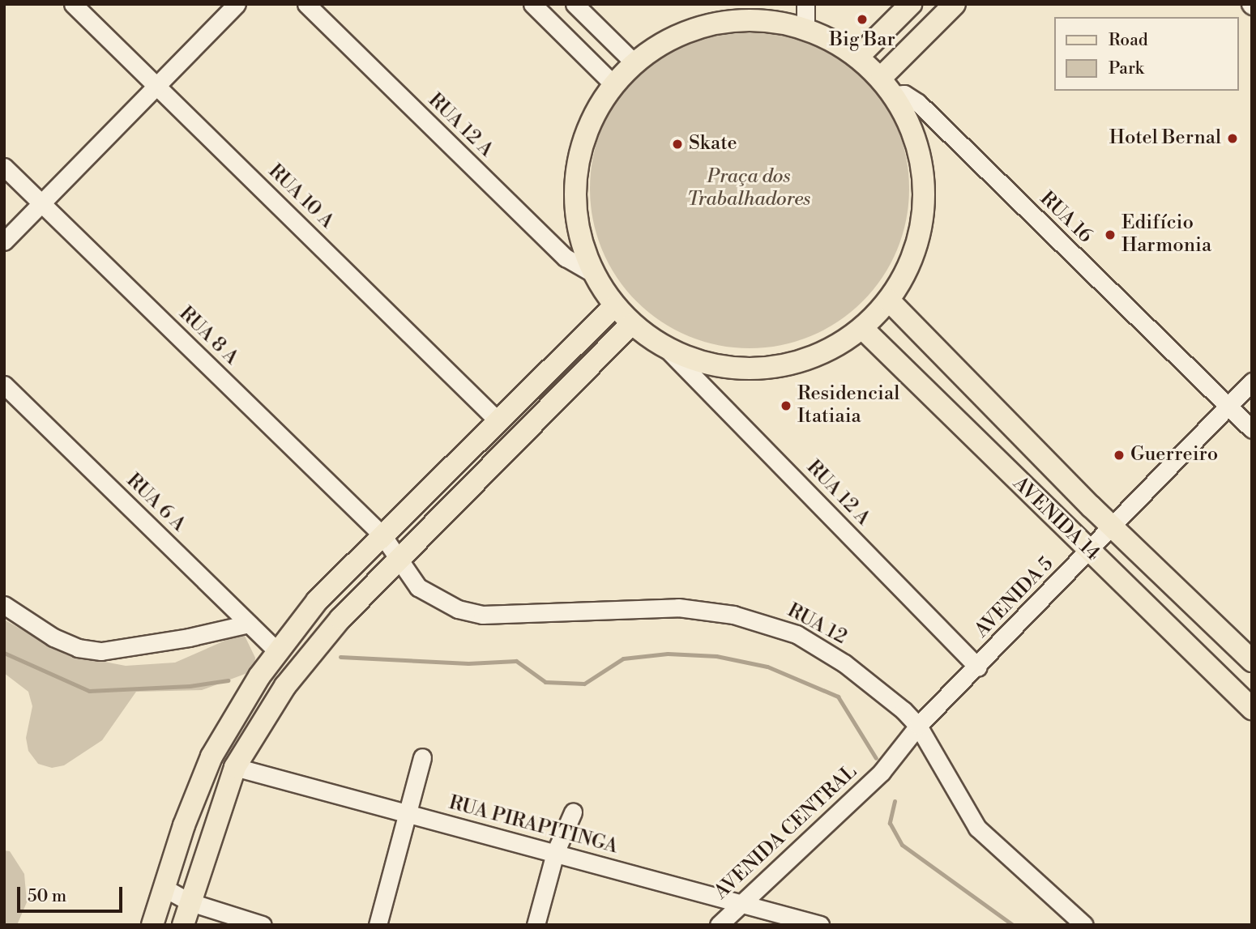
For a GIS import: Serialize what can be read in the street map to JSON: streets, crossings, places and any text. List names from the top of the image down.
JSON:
{
  "streets": {
    "main road": ["AVENIDA 14"],
    "street": [
      "RUA 12 A",
      "RUA 10 A",
      "RUA 16",
      "RUA 8 A",
      "RUA 6 A",
      "AVENIDA 5",
      "RUA 12",
      "RUA PIRAPITINGA",
      "AVENIDA CENTRAL"
    ]
  },
  "crossings": [
    ["RUA 12 A", "AVENIDA 5"],
    ["RUA 16", "AVENIDA 5"],
    ["RUA 8 A", "RUA 12"],
    ["AVENIDA 14", "AVENIDA 5"],
    ["AVENIDA 5", "RUA 12"],
    ["AVENIDA 5", "AVENIDA CENTRAL"],
    ["RUA PIRAPITINGA", "AVENIDA CENTRAL"]
  ],
  "parks": ["Praça dos Trabalhadores"],
  "places": [
    "Big Bar",
    "Hotel Bernal",
    "Skate",
    "Edifício Harmonia",
    "Residencial Itatiaia",
    "Guerreiro"
  ],
  "legend": ["Road", "Park"],
  "scale_bar": "50 m"
}
